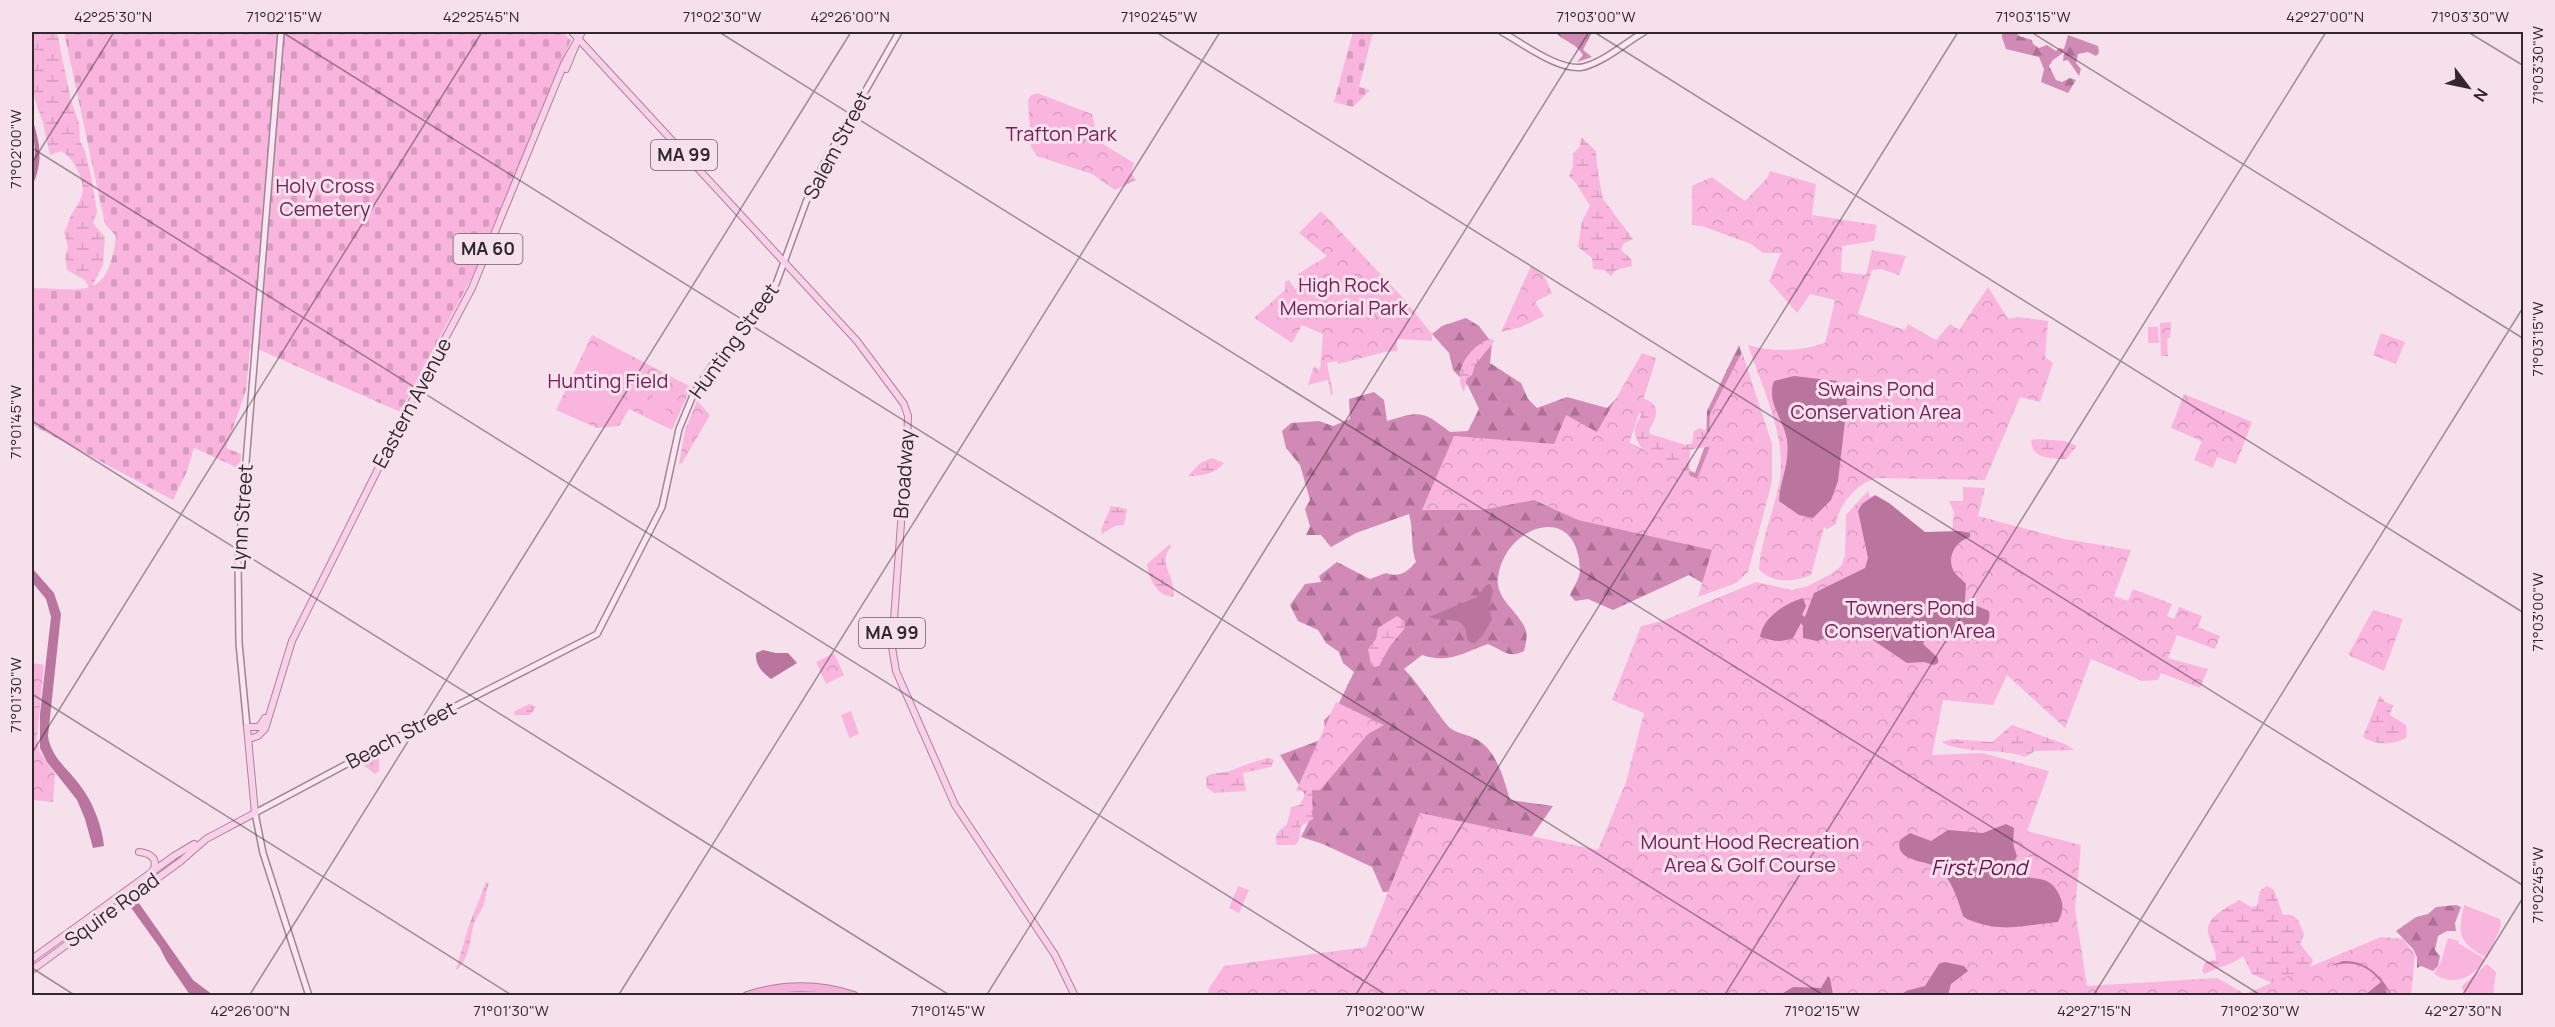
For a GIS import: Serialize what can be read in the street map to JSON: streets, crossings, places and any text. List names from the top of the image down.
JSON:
{
  "streets": {
    "main road": [
      "Salem Street",
      "MA 99",
      "MA 60",
      "Hunting Street",
      "Eastern Avenue",
      "Broadway",
      "Lynn Street",
      "Beach Street",
      "Squire Road"
    ]
  },
  "crossings": [
    ["Salem Street", "Hunting Street"],
    ["Salem Street", "Broadway"],
    ["Hunting Street", "Broadway"],
    ["Hunting Street", "Beach Street"],
    ["Eastern Avenue", "Broadway"],
    ["Eastern Avenue", "Lynn Street"],
    ["Lynn Street", "Beach Street"],
    ["Beach Street", "Squire Road"]
  ],
  "water": ["First Pond"],
  "parks": [
    "Trafton Park",
    "Holy Cross Cemetery",
    "High Rock Memorial Park",
    "Hunting Field",
    "Swains Pond Conservation Area",
    "Towners Pond Conservation Area",
    "Mount Hood Recreation Area & Golf Course"
  ],
  "north": "bottom right",
  "coordinates": [
    "42°25'30\"N",
    "71°02'15\"W",
    "42°25'45\"N",
    "71°02'30\"W",
    "42°26'00\"N",
    "71°02'45\"W",
    "71°03'00\"W",
    "71°03'15\"W",
    "42°27'00\"N",
    "71°03'30\"W",
    "71°02'00\"W",
    "71°01'45\"W",
    "71°01'30\"W",
    "42°27'15\"N",
    "42°27'30\"N"
  ]
}
